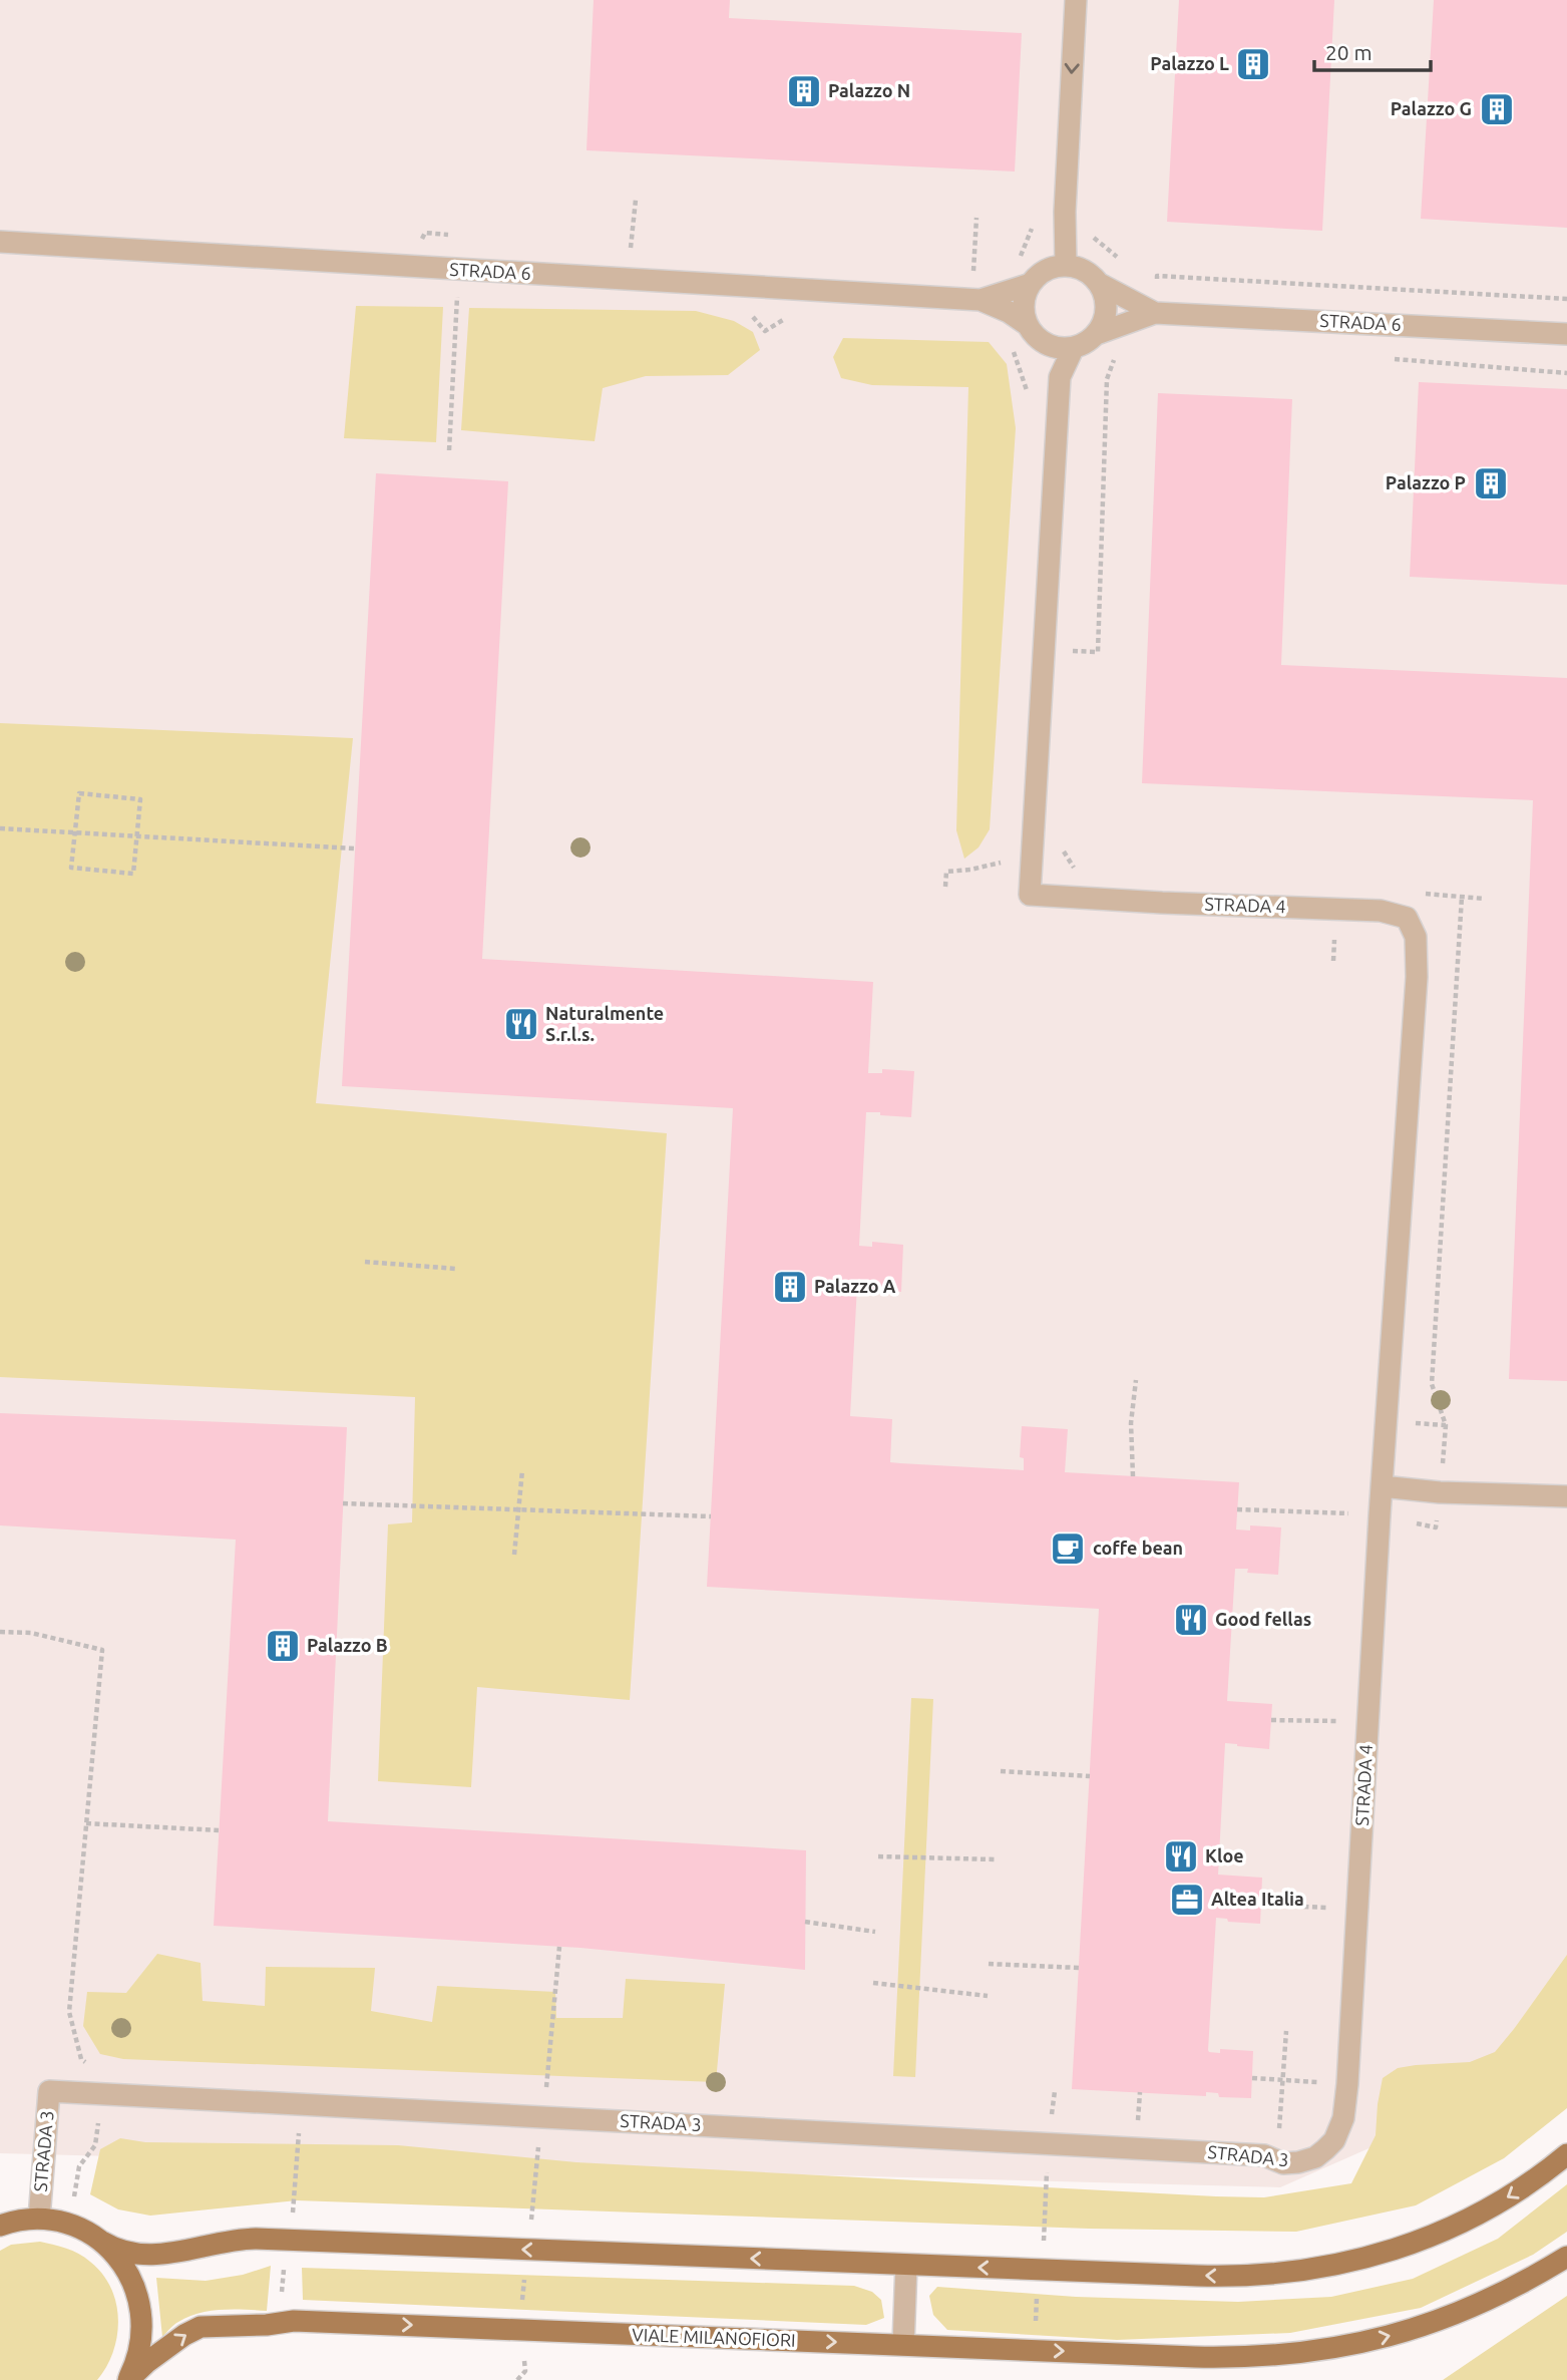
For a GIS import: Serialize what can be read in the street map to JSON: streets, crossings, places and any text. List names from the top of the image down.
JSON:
{
  "streets": {
    "main road": ["VIALE MILANOFIORI"],
    "lane": ["STRADA 6", "STRADA 4", "STRADA 3"]
  },
  "crossings": [
    ["STRADA 6", "STRADA 4"],
    ["STRADA 4", "STRADA 3"]
  ],
  "places": {
    "building": [
      "Palazzo L",
      "Palazzo N",
      "Palazzo G",
      "Palazzo P",
      "Palazzo A",
      "Palazzo B"
    ],
    "restaurant": ["Naturalmente S.r.l.s.", "Good fellas", "Kloe"],
    "cafe": ["coffe bean"],
    "office": ["Altea Italia"]
  },
  "scale_bar": "20 m"
}
